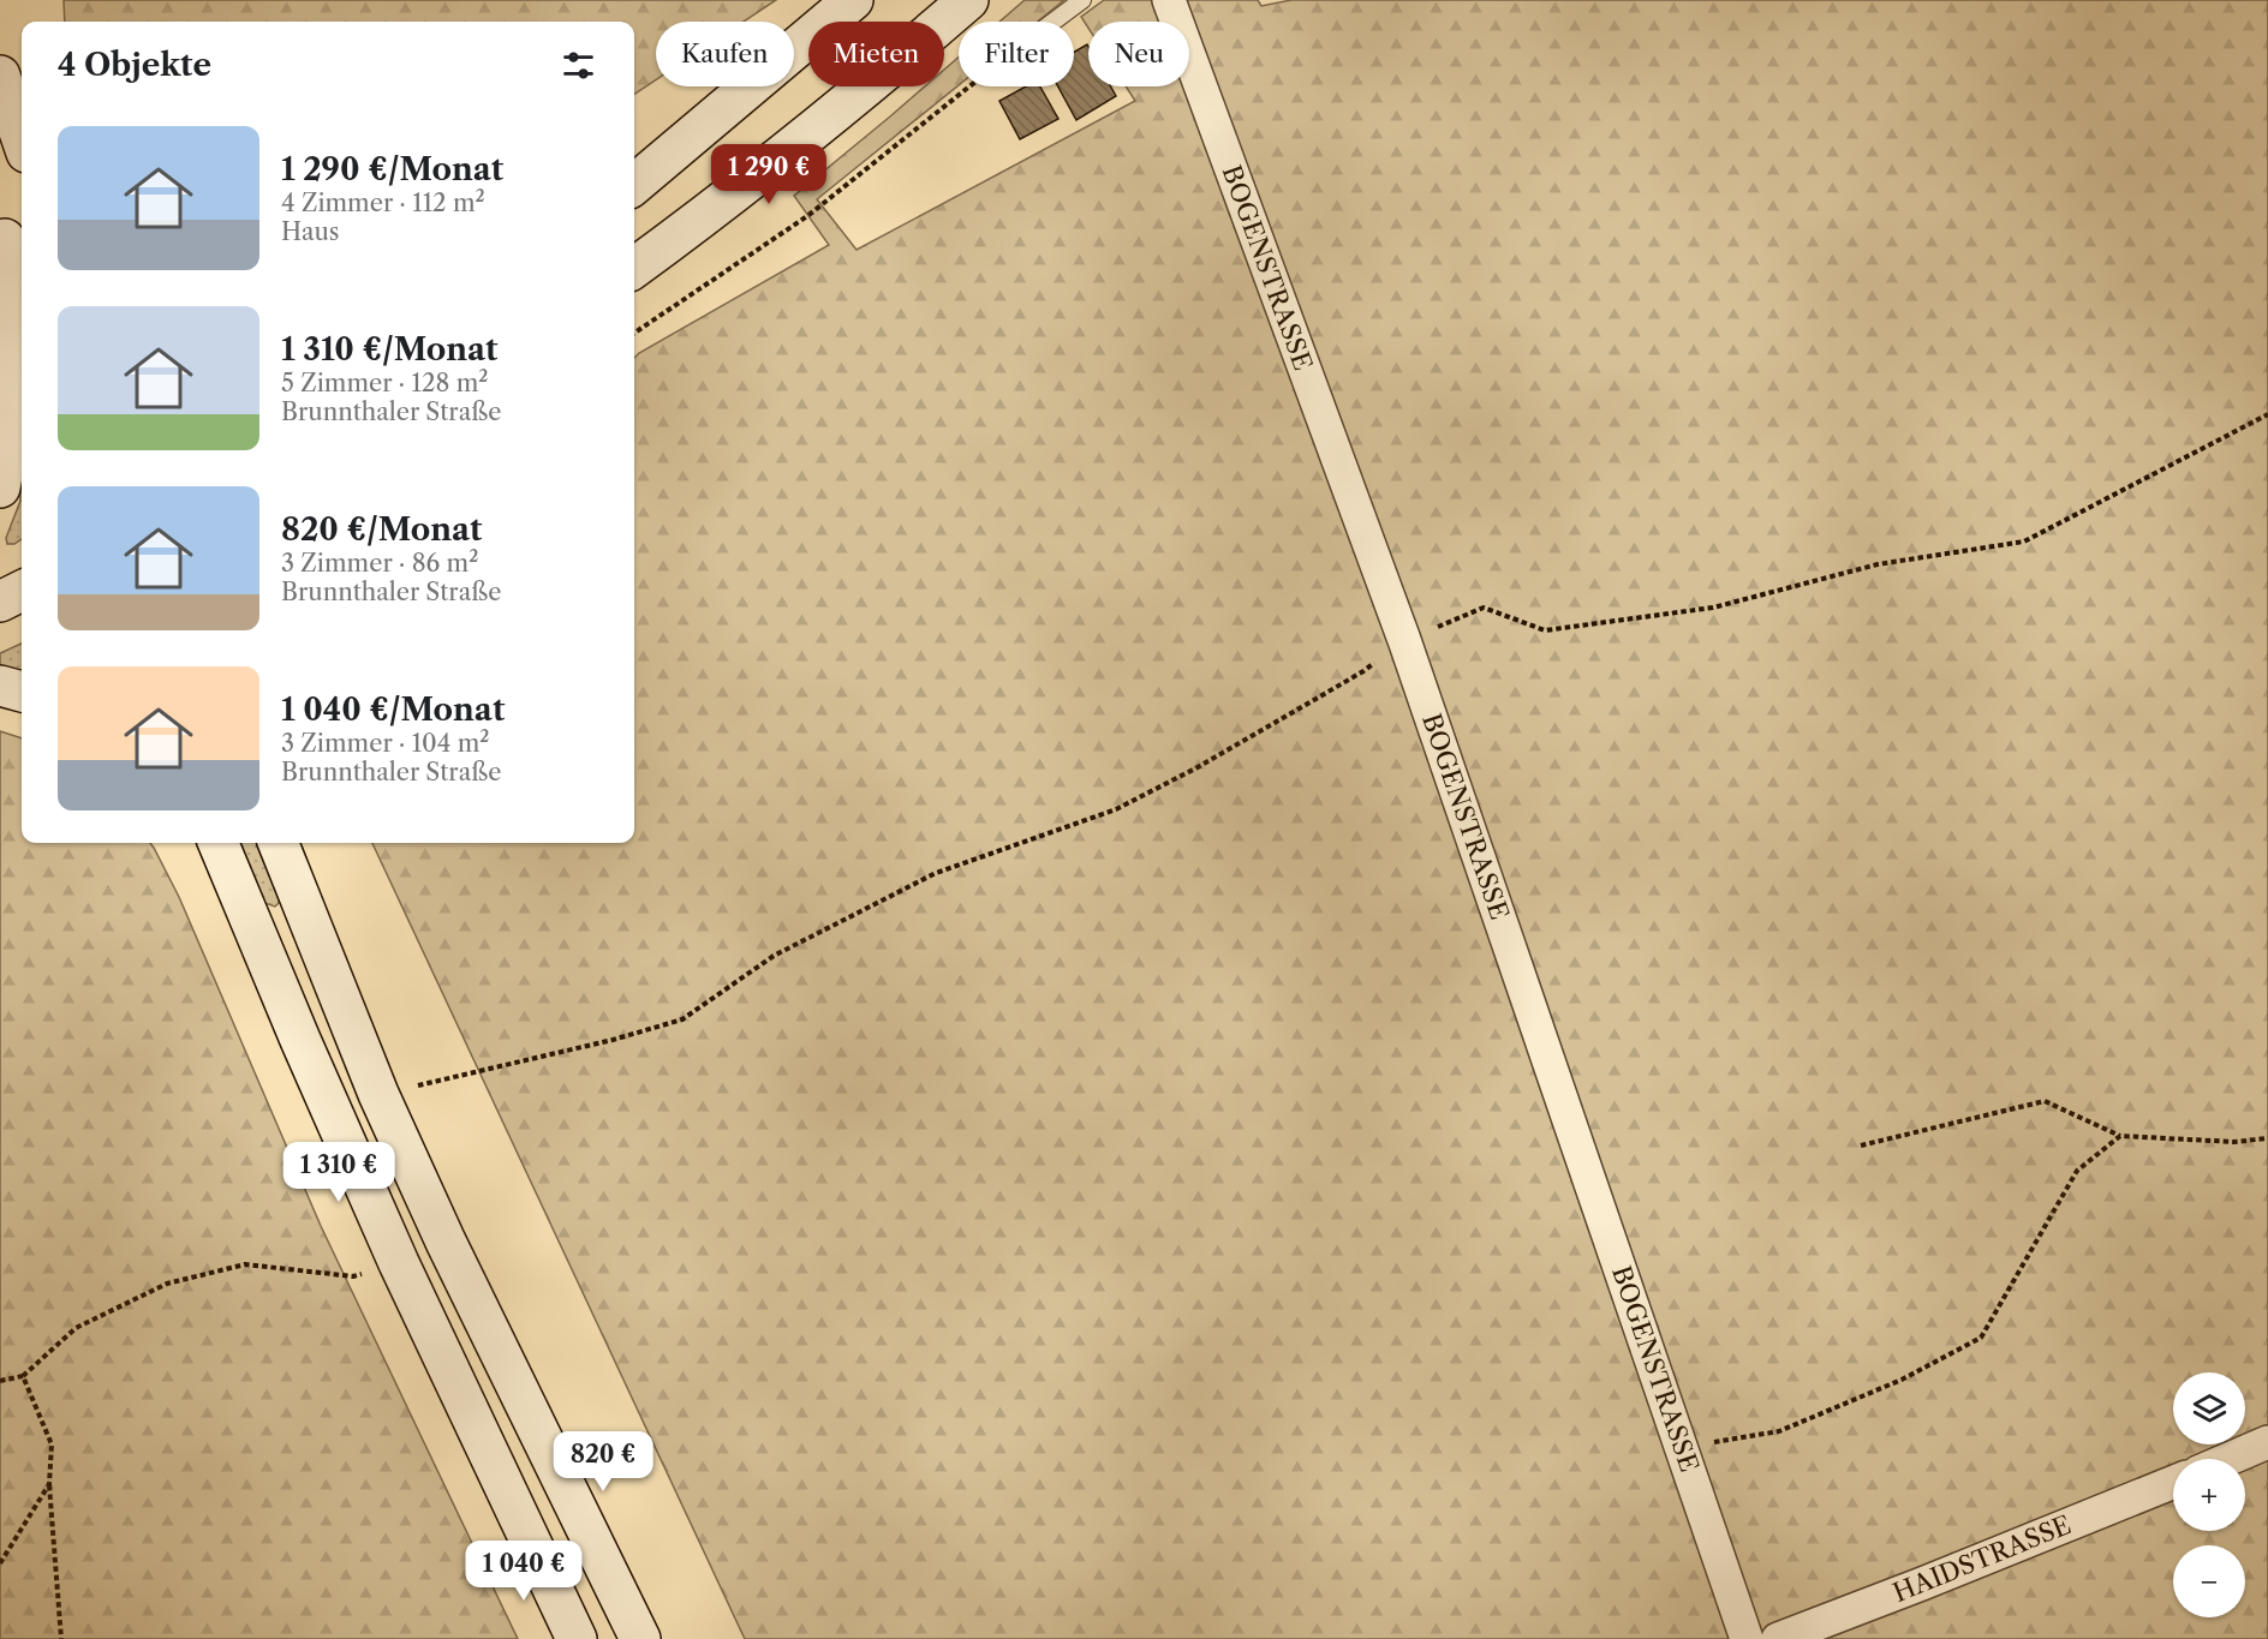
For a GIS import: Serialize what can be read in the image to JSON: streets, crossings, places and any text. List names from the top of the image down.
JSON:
{
  "streets": {
    "street": ["BOGENSTRASSE", "HAIDSTRASSE"]
  },
  "page": {
    "chip": [
      "Kaufen",
      "Mieten",
      "Filter",
      "Neu"
    ],
    "heading": "4 Objekte",
    "list": [
      {
        "name": "1 290 €/Monat",
        "note": "4 Zimmer · 112 m² · Haus"
      },
      {
        "name": "1 310 €/Monat",
        "note": "5 Zimmer · 128 m² · Brunnthaler Straße"
      },
      {
        "name": "820 €/Monat",
        "note": "3 Zimmer · 86 m² · Brunnthaler Straße"
      },
      {
        "name": "1 040 €/Monat",
        "note": "3 Zimmer · 104 m² · Brunnthaler Straße"
      }
    ],
    "price": [
      "1 290 €",
      "1 310 €",
      "820 €",
      "1 040 €"
    ],
    "map_buttons": ["+", "−"]
  }
}
